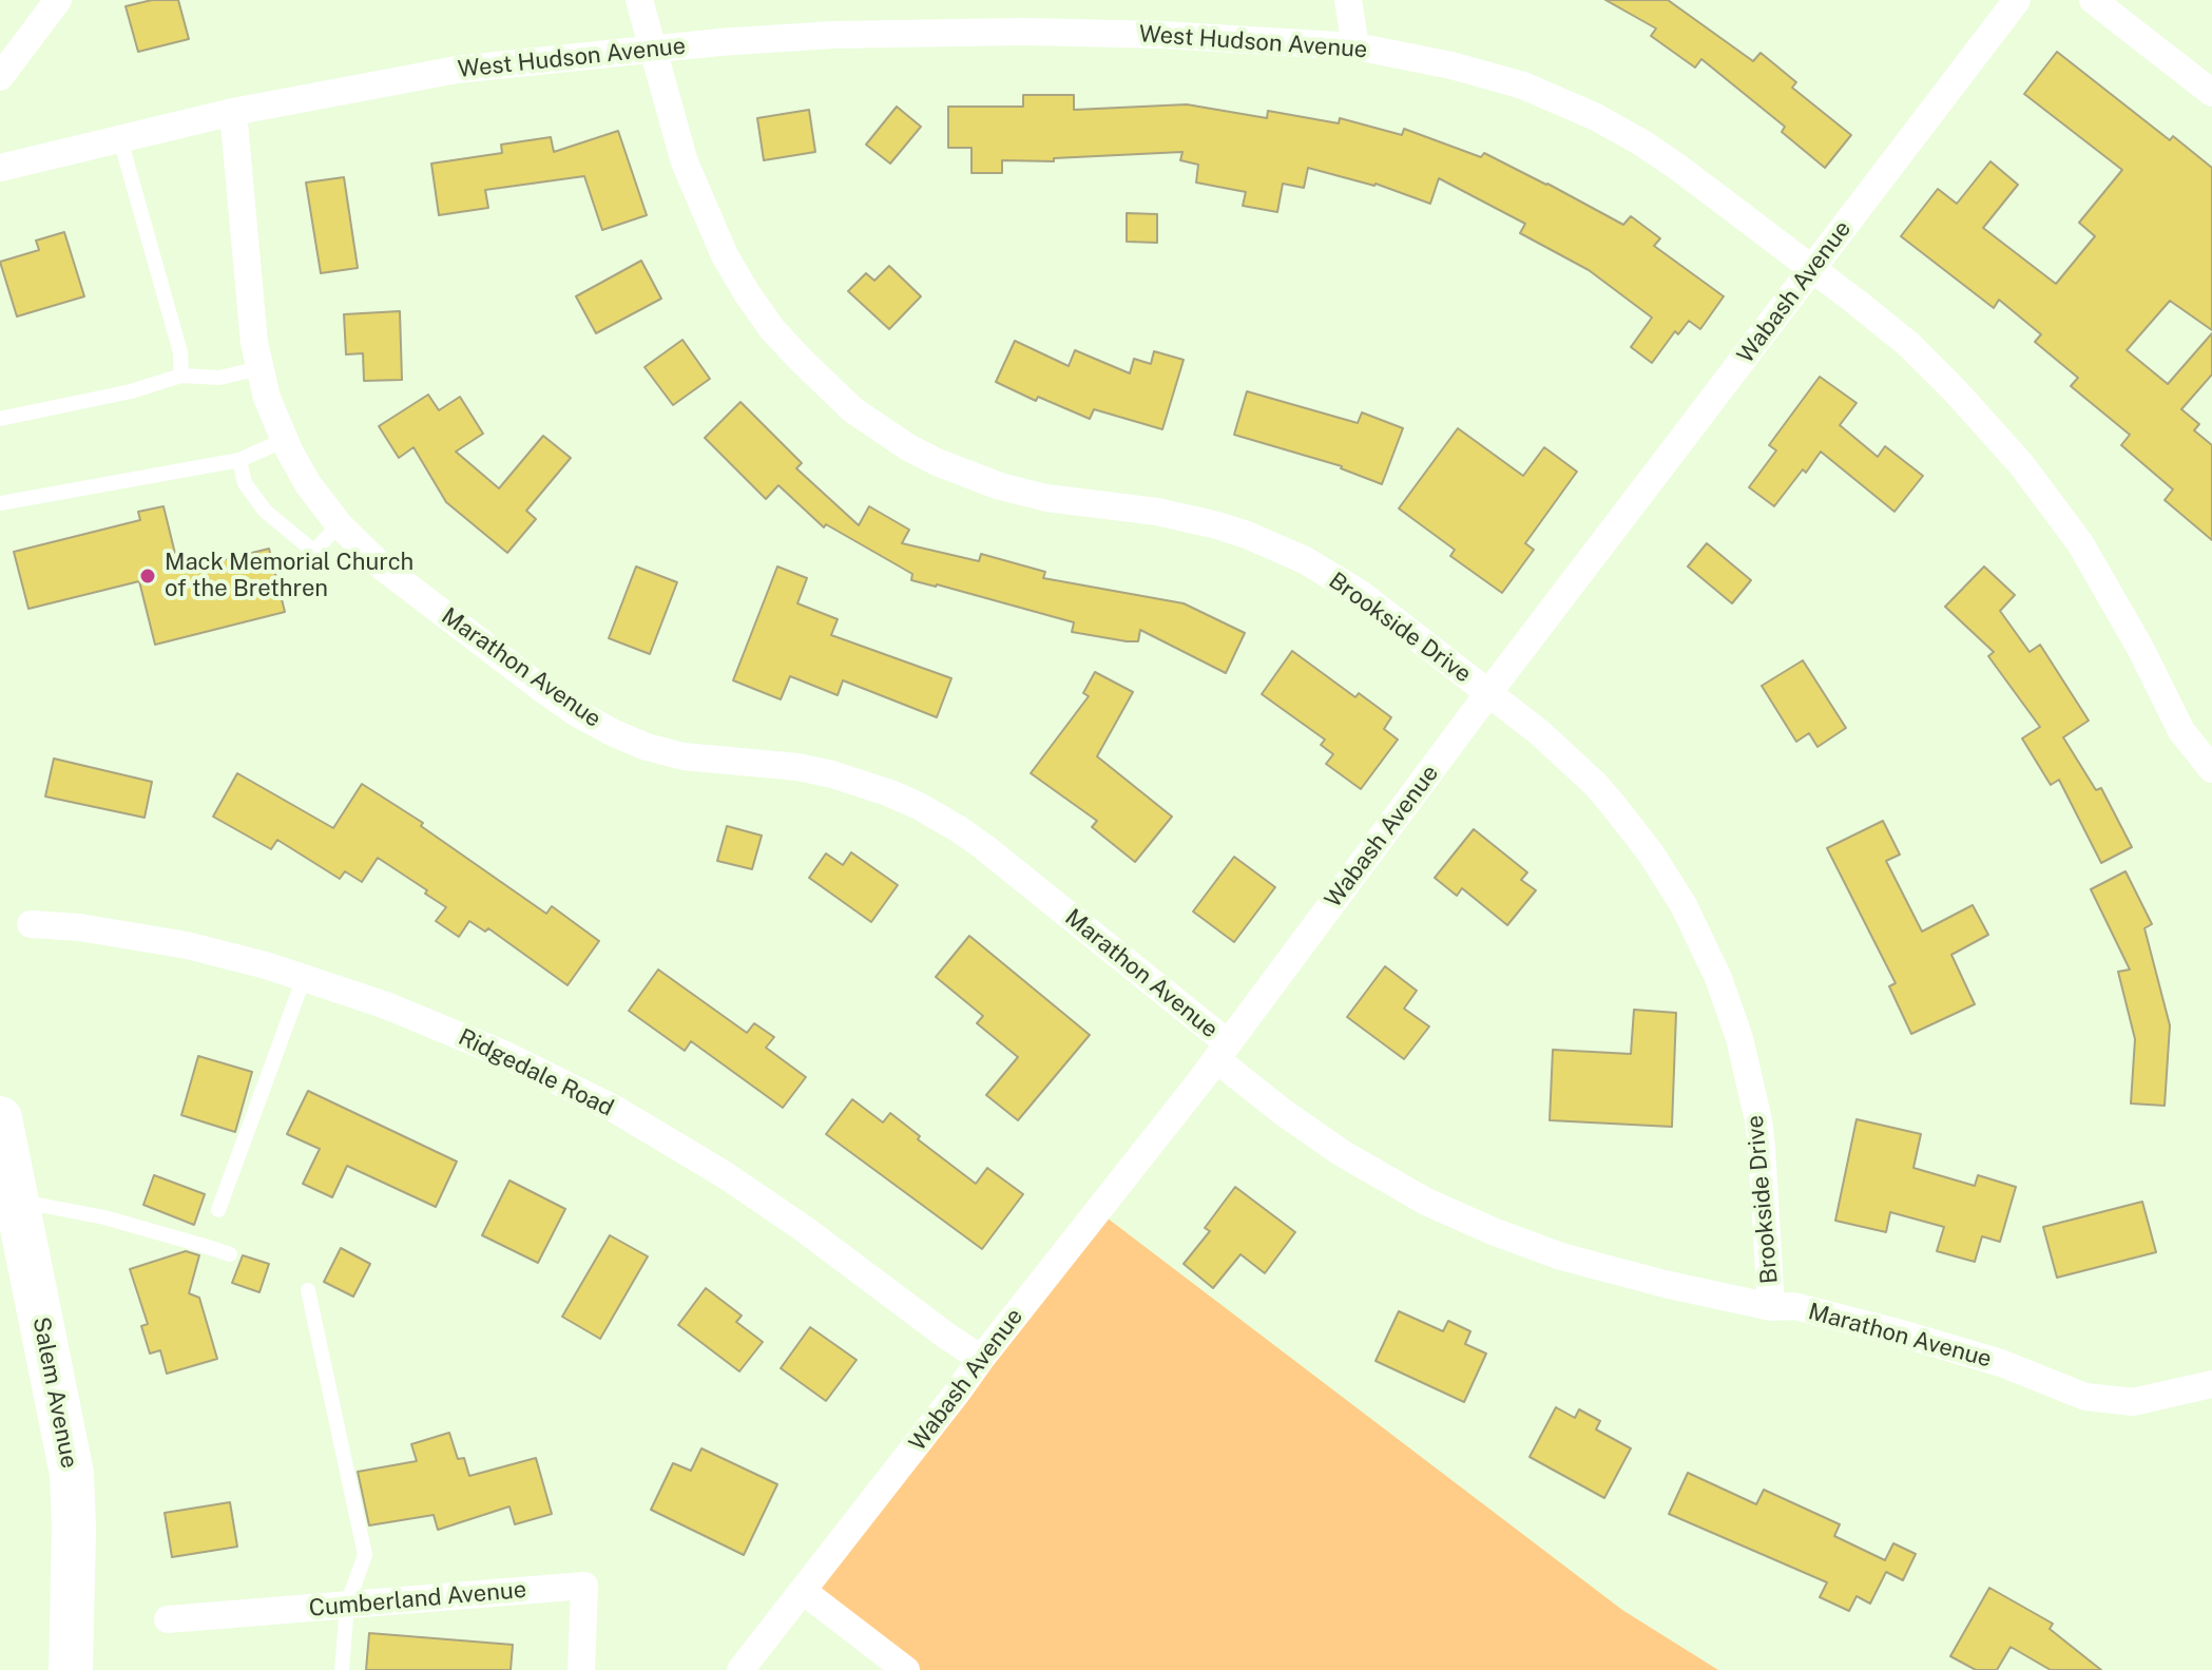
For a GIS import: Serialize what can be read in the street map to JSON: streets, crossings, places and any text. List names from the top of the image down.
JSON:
{
  "streets": {
    "main road": ["Salem Avenue"],
    "street": [
      "West Hudson Avenue",
      "Wabash Avenue",
      "Brookside Drive",
      "Marathon Avenue",
      "Ridgedale Road",
      "Cumberland Avenue"
    ]
  },
  "crossings": [
    ["West Hudson Avenue", "Wabash Avenue"],
    ["West Hudson Avenue", "Brookside Drive"],
    ["West Hudson Avenue", "Marathon Avenue"],
    ["Wabash Avenue", "Brookside Drive"],
    ["Wabash Avenue", "Marathon Avenue"],
    ["Wabash Avenue", "Ridgedale Road"],
    ["Brookside Drive", "Marathon Avenue"]
  ],
  "places": ["Mack Memorial Church of the Brethren"]
}
